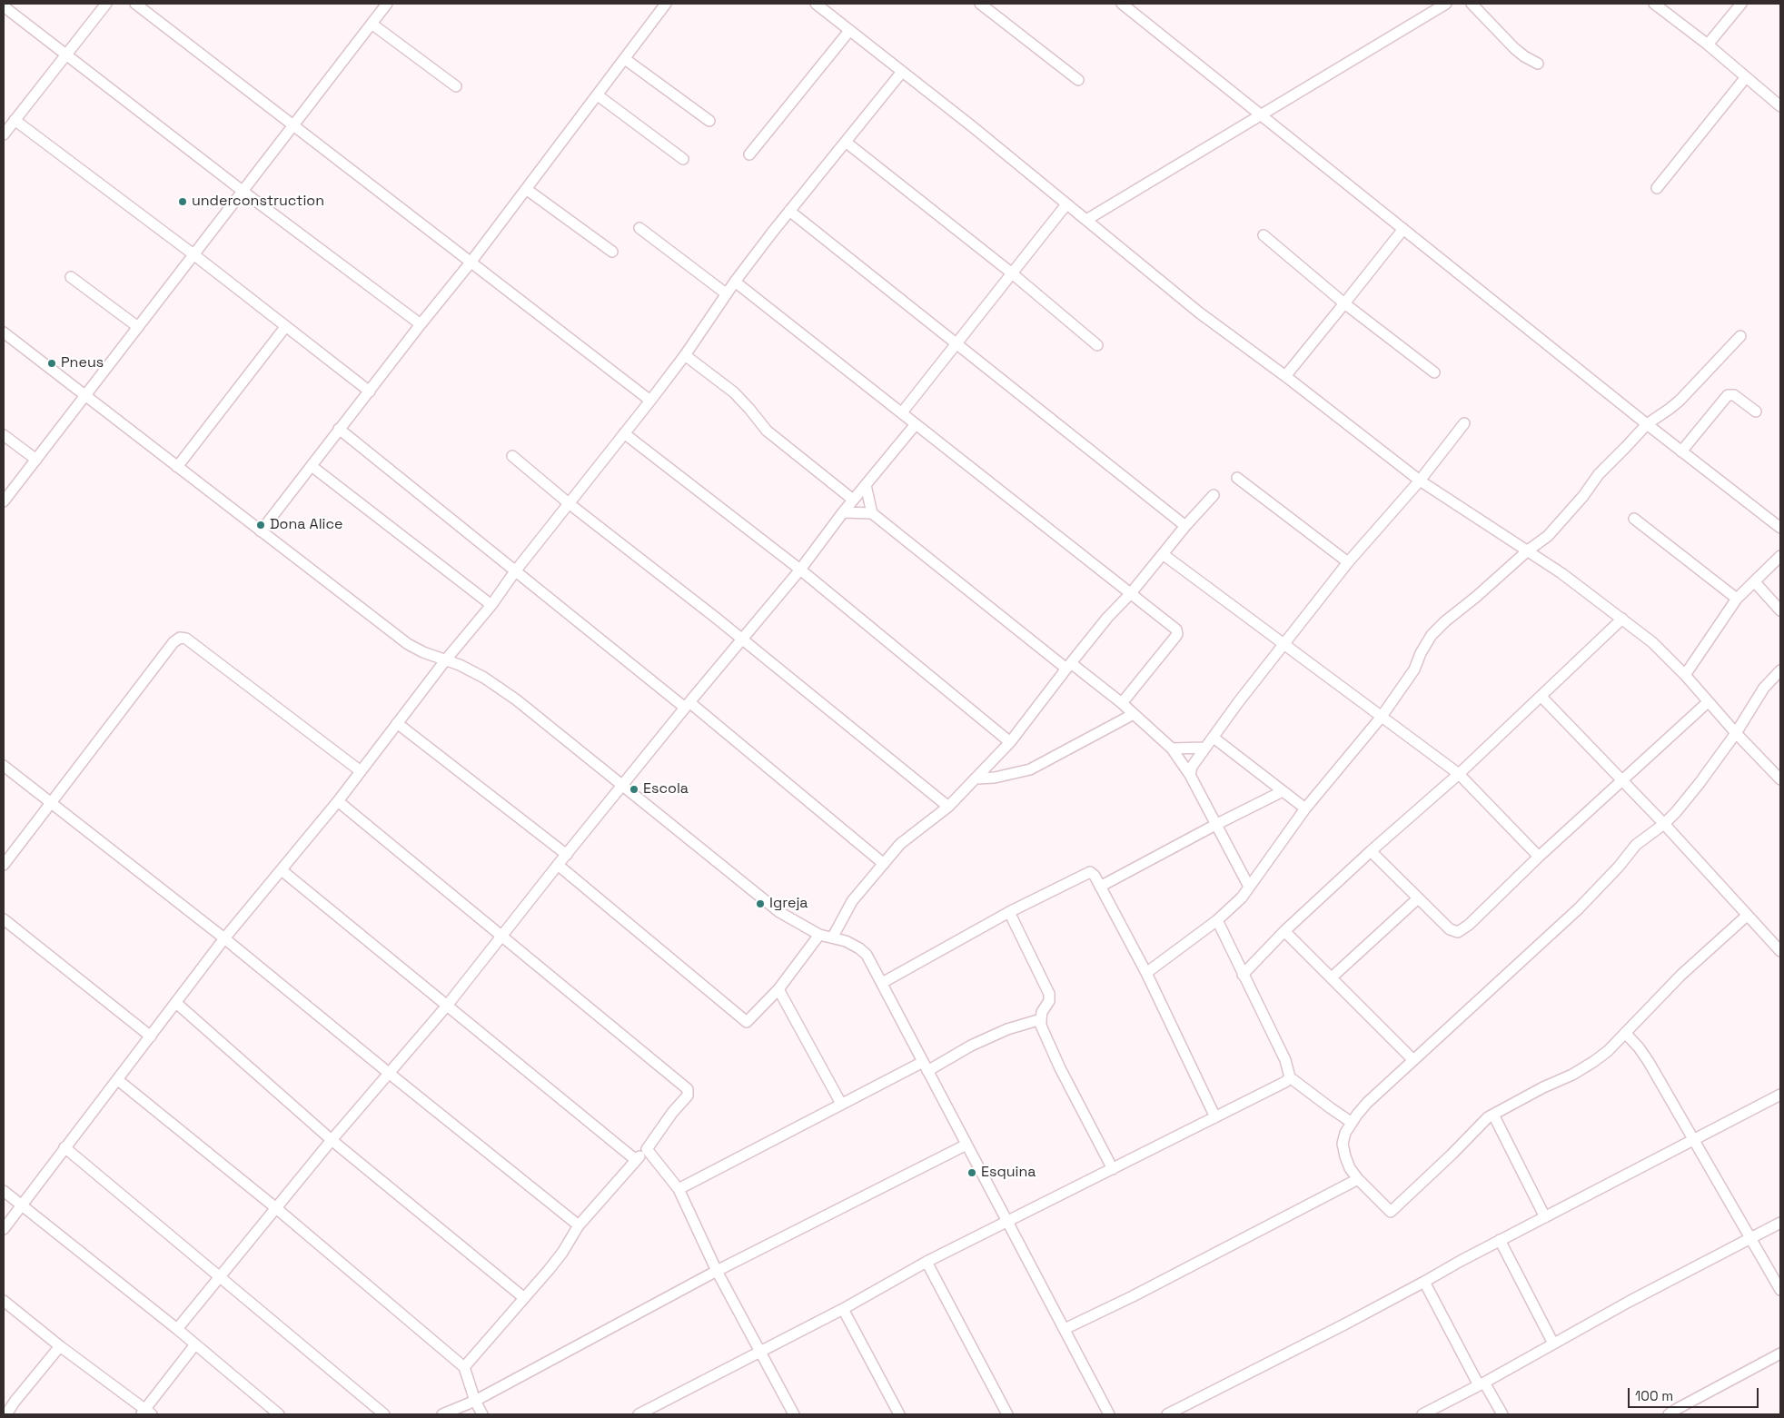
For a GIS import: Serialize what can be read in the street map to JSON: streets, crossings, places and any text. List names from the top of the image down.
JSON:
{
  "places": [
    "underconstruction",
    "Pneus",
    "Dona Alice",
    "Escola",
    "Igreja",
    "Esquina"
  ],
  "scale_bar": "100 m"
}
